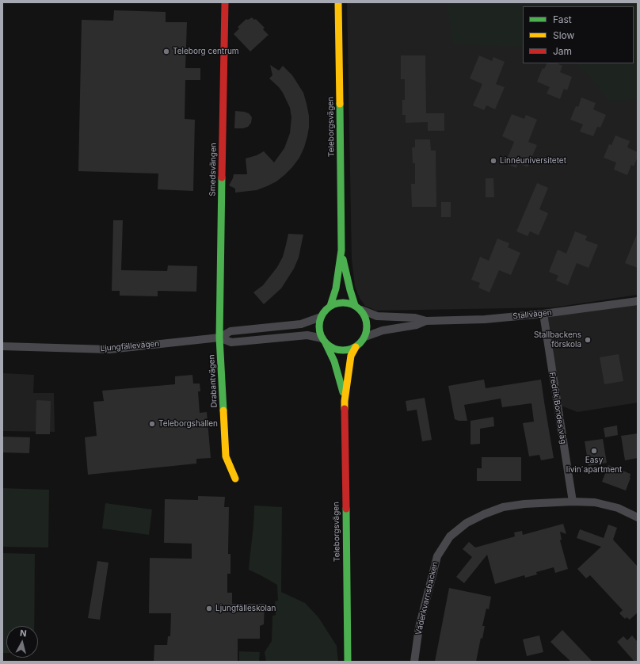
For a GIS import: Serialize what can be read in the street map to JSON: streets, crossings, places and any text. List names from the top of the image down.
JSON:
{
  "streets": {
    "main road": ["Teleborgsvägen", "Smedsvängen", "Drabantvägen"],
    "street": [
      "Stallvägen",
      "Ljungfällevägen",
      "Fredrik Bondes väg",
      "Väderkvarnsbacken"
    ]
  },
  "crossings": [
    ["Teleborgsvägen", "Stallvägen"],
    ["Teleborgsvägen", "Ljungfällevägen"],
    ["Smedsvängen", "Ljungfällevägen"],
    ["Smedsvängen", "Drabantvägen"],
    ["Stallvägen", "Ljungfällevägen"],
    ["Stallvägen", "Fredrik Bondes väg"],
    ["Ljungfällevägen", "Drabantvägen"],
    ["Fredrik Bondes väg", "Väderkvarnsbacken"]
  ],
  "places": [
    "Teleborg centrum",
    "Linnéuniversitetet",
    "Stallbackens förskola",
    "Teleborgshallen",
    "Easy livin´apartment",
    "Ljungfälleskolan"
  ],
  "legend": ["Fast", "Slow", "Jam"],
  "north": "top"
}
